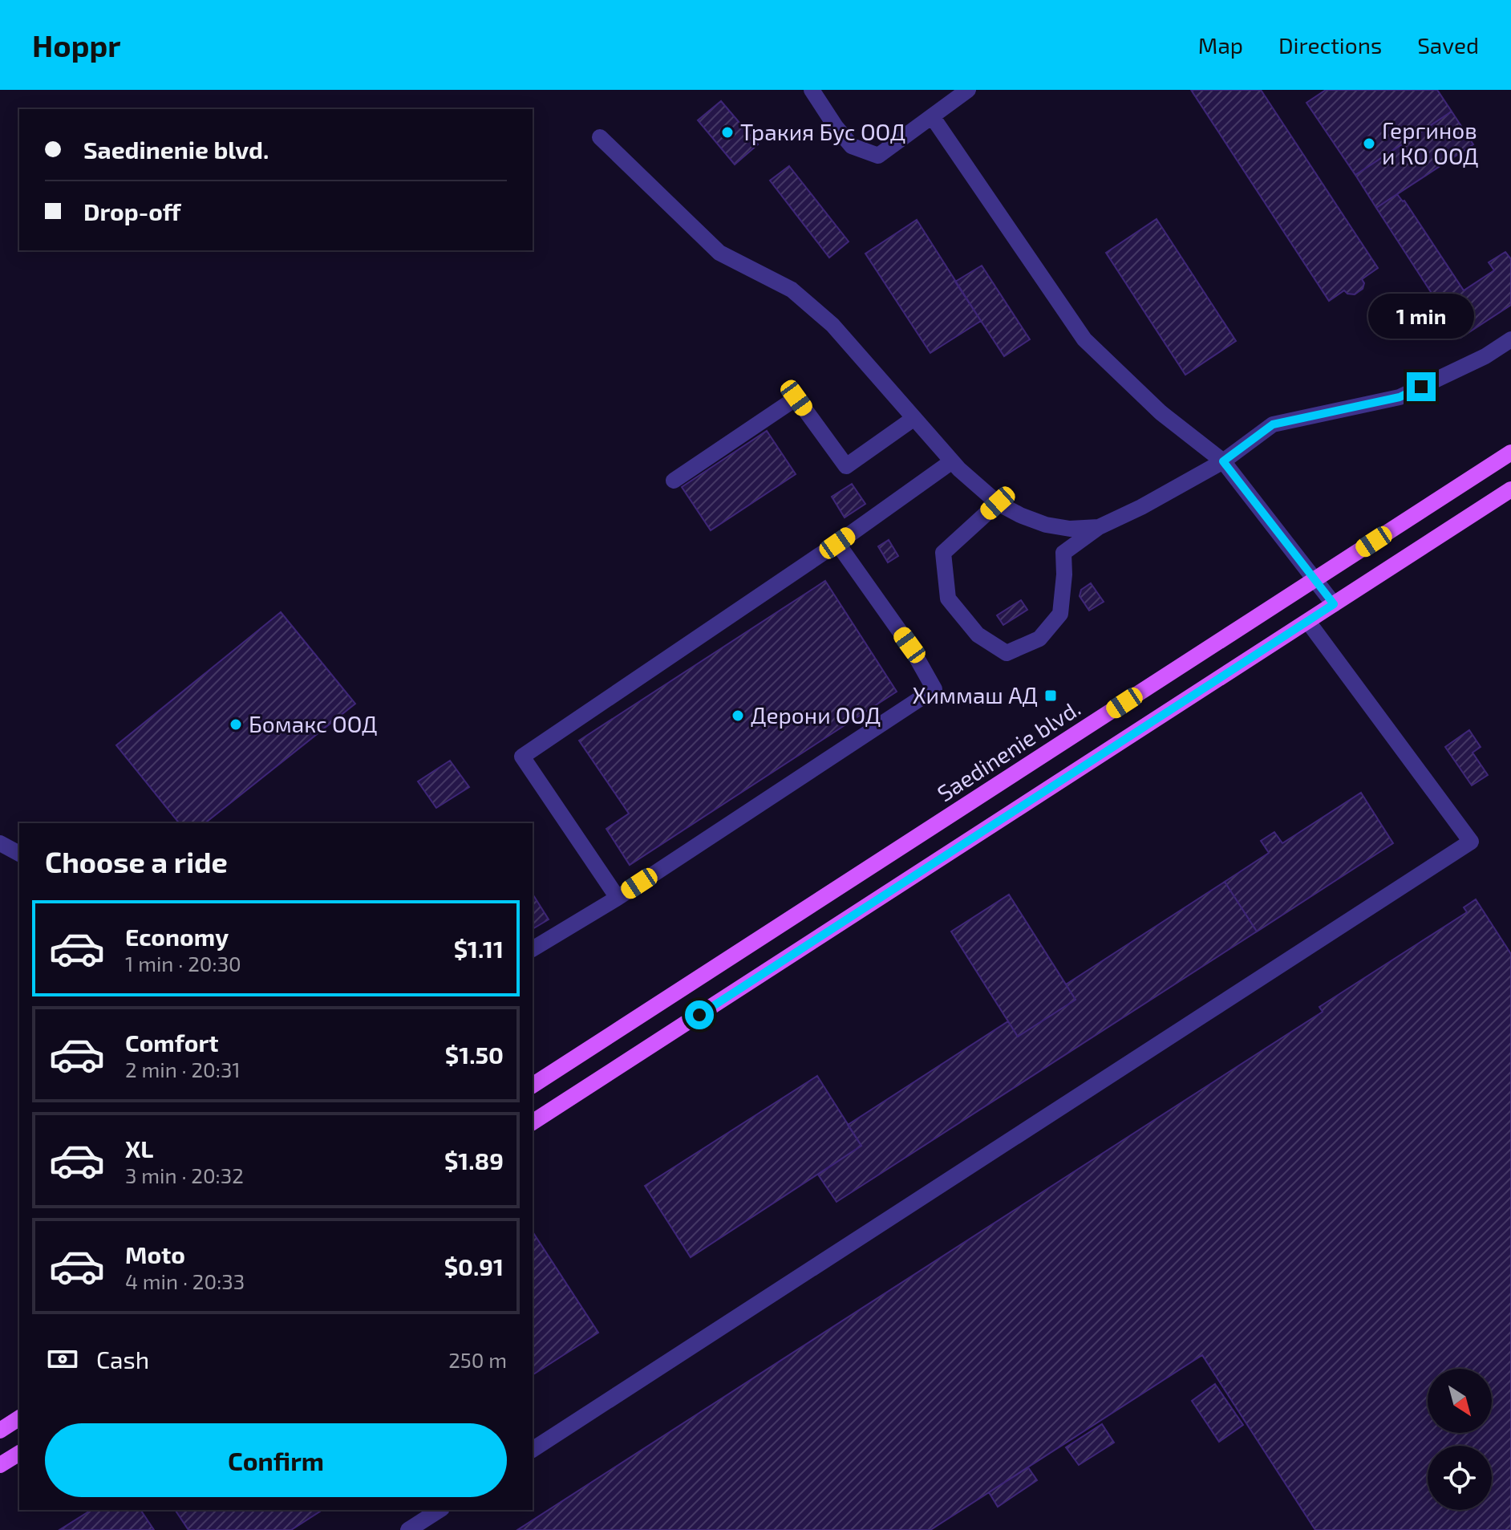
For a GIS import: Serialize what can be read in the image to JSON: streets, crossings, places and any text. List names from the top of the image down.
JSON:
{
  "streets": {
    "main road": ["Saedinenie blvd."]
  },
  "places": {
    "other": [
      "Тракия Бус ООД",
      "Гергинов и КО ООД",
      "Дерони ООД",
      "Бомакс ООД"
    ],
    "transit": ["Химмаш АД"]
  },
  "north": "bottom right",
  "page": {
    "header": "Hoppr",
    "nav": ["Map", "Directions", "Saved"],
    "banner": ["Saedinenie blvd.", "Drop-off"],
    "bubble": "1 min",
    "heading": "Choose a ride",
    "list": [
      {
        "name": "Economy",
        "note": "1 min · 20:30",
        "value": "$1.11"
      },
      {
        "name": "Comfort",
        "note": "2 min · 20:31",
        "value": "$1.50"
      },
      {
        "name": "XL",
        "note": "3 min · 20:32",
        "value": "$1.89"
      },
      {
        "name": "Moto",
        "note": "4 min · 20:33",
        "value": "$0.91"
      }
    ],
    "pay": ["Cash", "250 m"],
    "buttons": "Confirm"
  }
}
